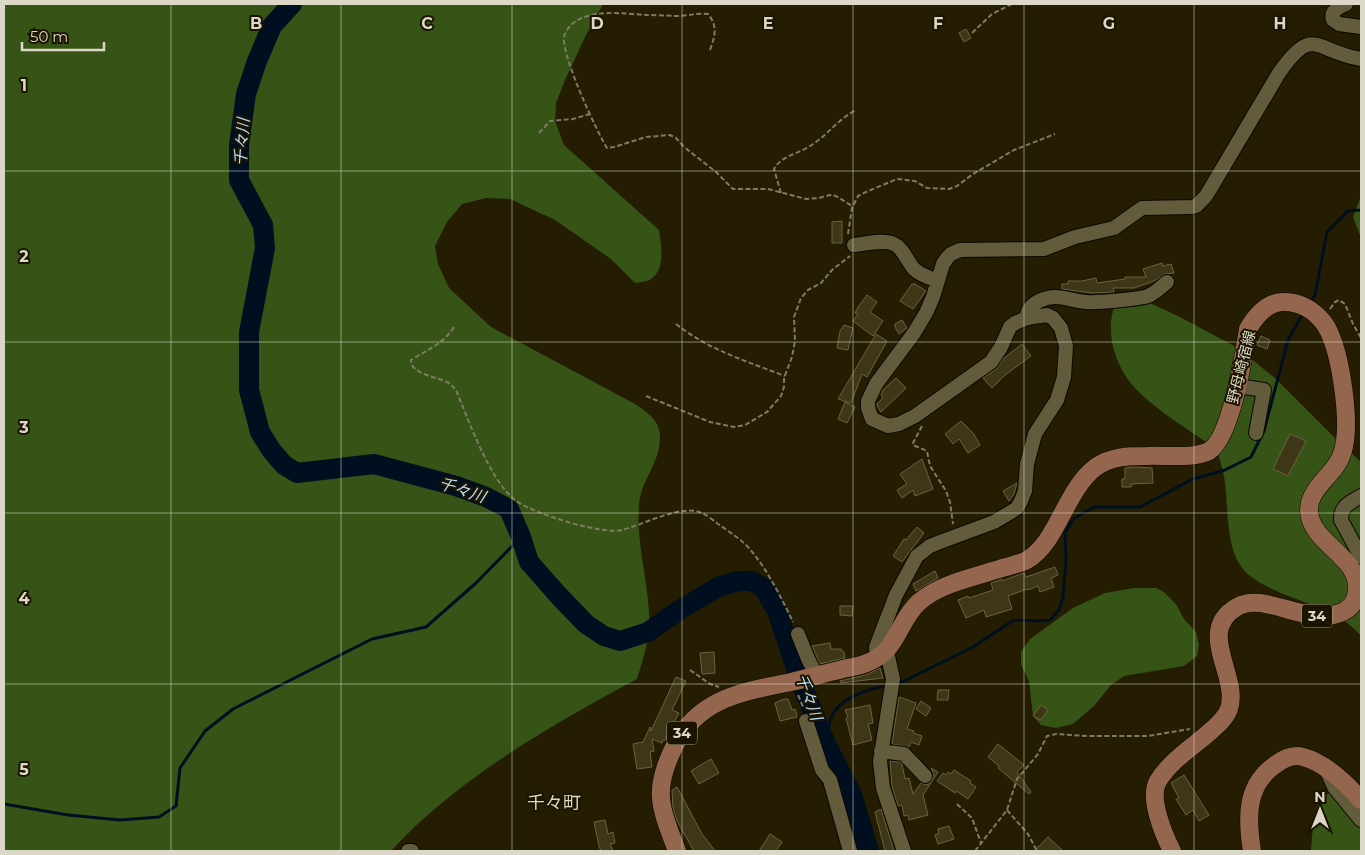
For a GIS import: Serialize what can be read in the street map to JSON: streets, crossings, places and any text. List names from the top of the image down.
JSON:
{
  "streets": {
    "main road": ["野母崎宿線", "34"]
  },
  "crossings": [
    ["野母崎宿線", "34"]
  ],
  "districts": ["千々町"],
  "water": ["千々川"],
  "scale_bar": "50 m",
  "north": "top",
  "grid": {
    "columns": [
      "B",
      "C",
      "D",
      "E",
      "F",
      "G",
      "H"
    ],
    "rows": [
      "1",
      "2",
      "3",
      "4",
      "5"
    ]
  }
}
